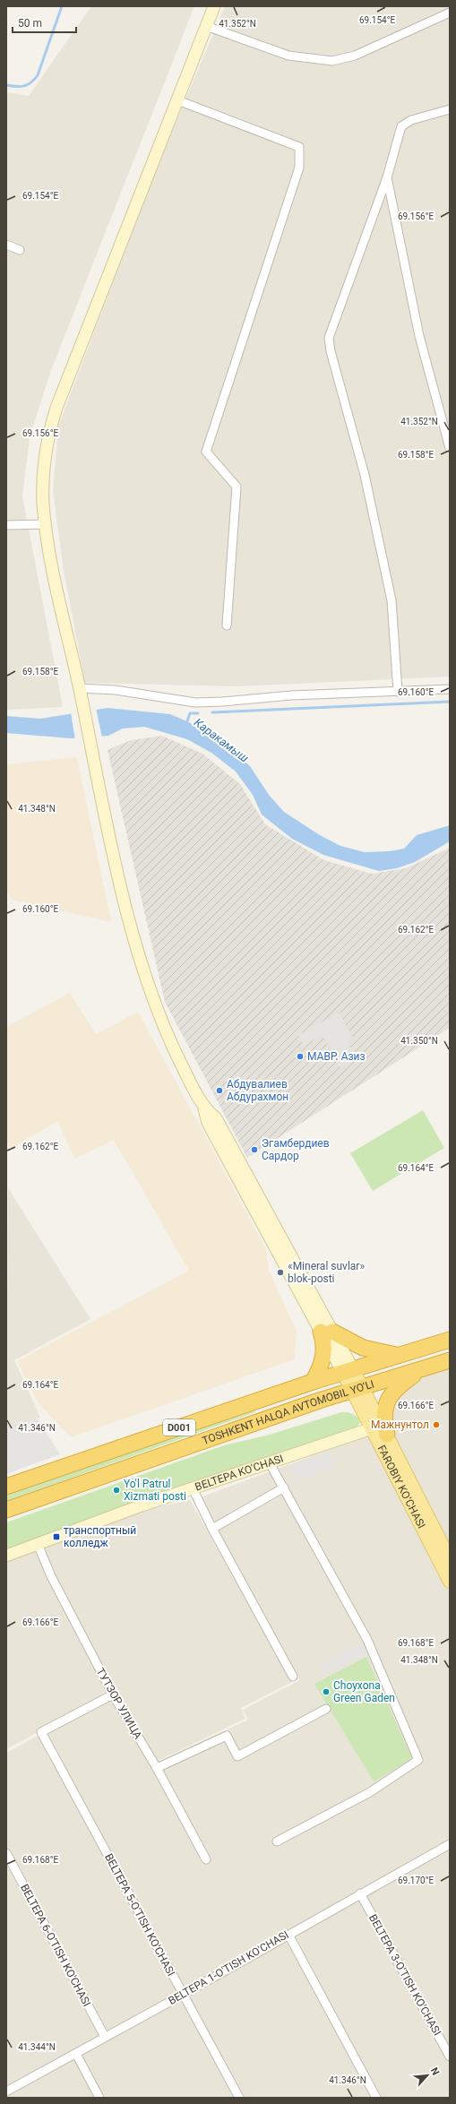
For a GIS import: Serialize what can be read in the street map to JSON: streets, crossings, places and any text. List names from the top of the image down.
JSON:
{
  "streets": {
    "highway": ["TOSHKENT HALQA AVTOMOBIL YO'LI", "D001"],
    "main road": ["BELTEPA KO'CHASI", "FAROBIY KO'CHASI"],
    "street": [
      "ТУТЗОР УЛИЦА",
      "BELTEPA 5-O'TISH KO'CHASI",
      "BELTEPA 6-O'TISH KO'CHASI",
      "BELTEPA 1-O'TISH KO'CHASI",
      "BELTEPA 3-O'TISH KO'CHASI"
    ]
  },
  "crossings": [
    ["TOSHKENT HALQA AVTOMOBIL YO'LI", "FAROBIY KO'CHASI"],
    ["BELTEPA KO'CHASI", "FAROBIY KO'CHASI"],
    ["BELTEPA KO'CHASI", "ТУТЗОР УЛИЦА"],
    ["ТУТЗОР УЛИЦА", "BELTEPA 5-O'TISH KO'CHASI"],
    ["BELTEPA 5-O'TISH KO'CHASI", "BELTEPA 1-O'TISH KO'CHASI"],
    ["BELTEPA 6-O'TISH KO'CHASI", "BELTEPA 1-O'TISH KO'CHASI"],
    ["BELTEPA 1-O'TISH KO'CHASI", "BELTEPA 3-O'TISH KO'CHASI"]
  ],
  "water": ["Каракамыш"],
  "places": {
    "other": [
      "МАВР. Азиз",
      "Абдувалиев Абдурахмон",
      "Эгамбердиев Сардор",
      "«Mineral suvlar» blok-posti",
      "Мажнунтол",
      "Yo'l Patrul Xizmati posti",
      "Choyxona Green Gaden"
    ],
    "transit": ["транспортный колледж"]
  },
  "scale_bar": "50 m",
  "north": "top right",
  "coordinates": [
    "69.154°E",
    "41.352°N",
    "69.156°E",
    "69.158°E",
    "69.160°E",
    "41.348°N",
    "69.162°E",
    "41.350°N",
    "69.164°E",
    "69.166°E",
    "41.346°N",
    "69.168°E",
    "69.170°E",
    "41.344°N"
  ]
}
